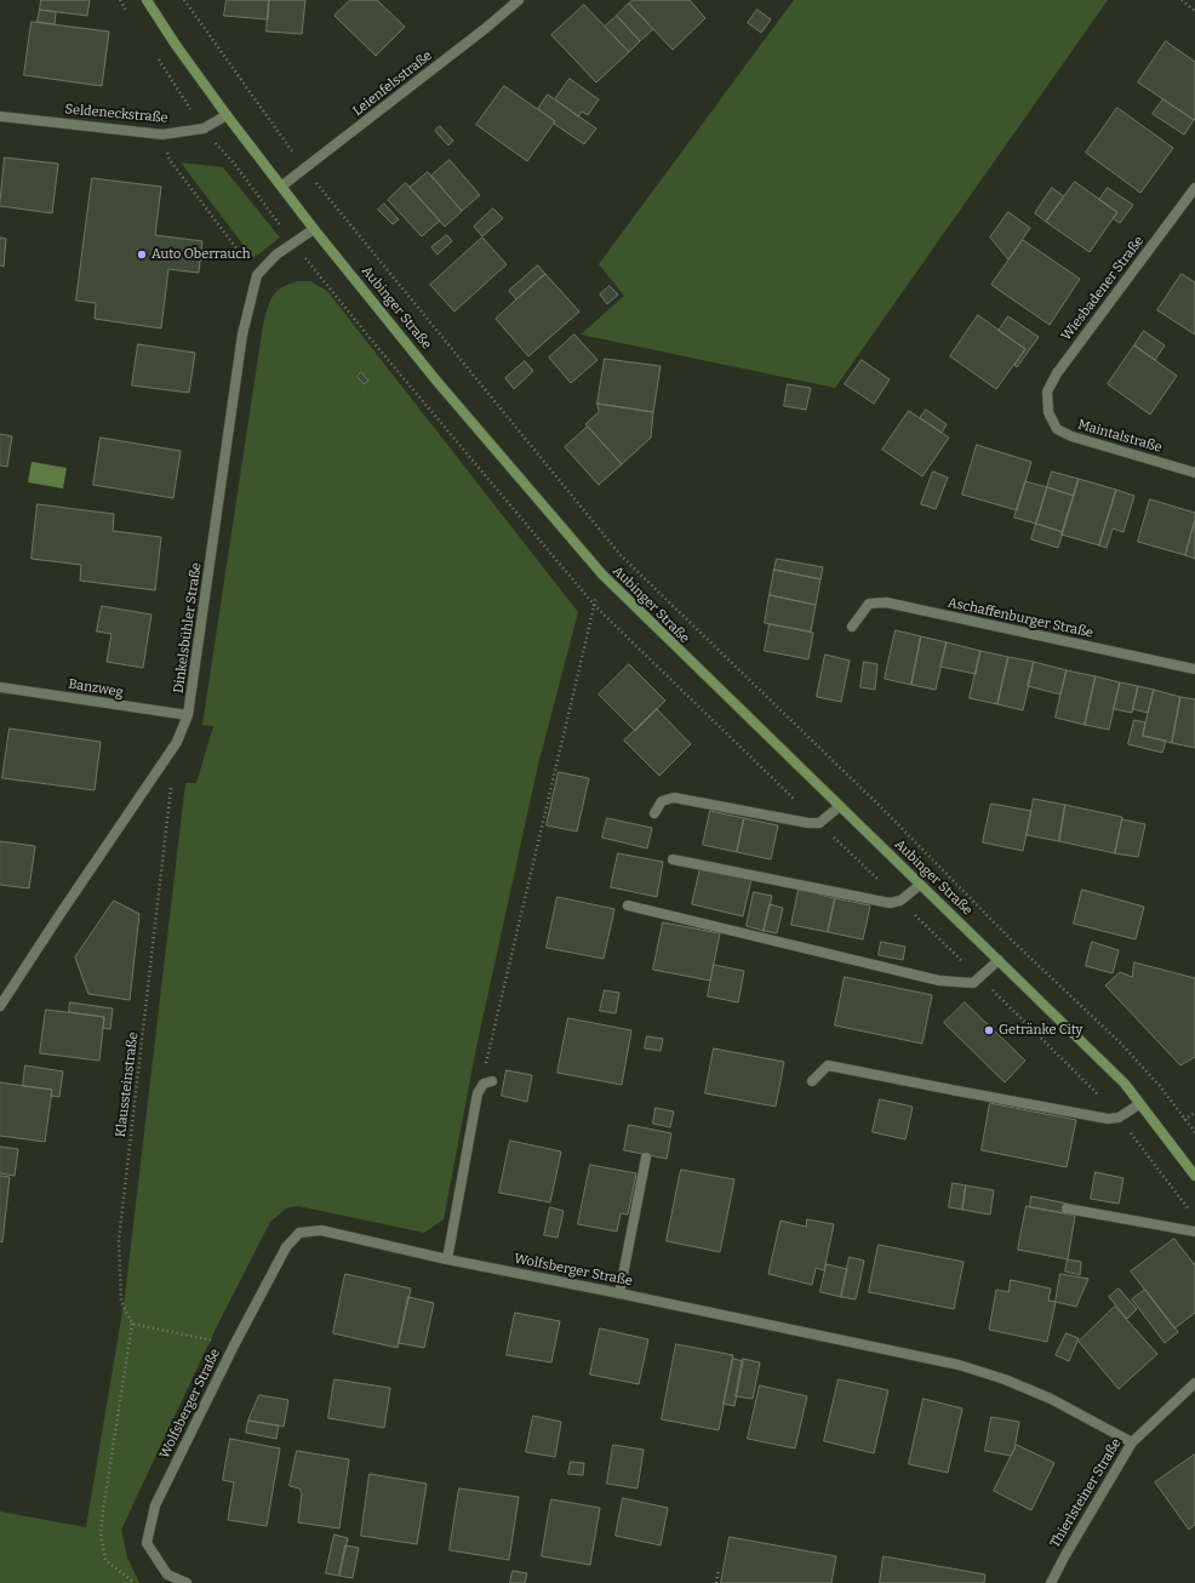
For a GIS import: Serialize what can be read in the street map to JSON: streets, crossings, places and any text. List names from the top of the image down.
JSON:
{
  "streets": {
    "main road": ["Aubinger Straße"],
    "street": [
      "Leienfelsstraße",
      "Seldeneckstraße",
      "Wiesbadener Straße",
      "Maintalstraße",
      "Aschaffenburger Straße",
      "Dinkelsbühler Straße",
      "Banzweg",
      "Wolfsberger Straße",
      "Thierlsteiner Straße"
    ],
    "path": ["Klaussteinstraße"]
  },
  "crossings": [
    ["Leienfelsstraße", "Aubinger Straße"],
    ["Seldeneckstraße", "Aubinger Straße"],
    ["Wiesbadener Straße", "Maintalstraße"],
    ["Aubinger Straße", "Dinkelsbühler Straße"],
    ["Dinkelsbühler Straße", "Banzweg"],
    ["Wolfsberger Straße", "Thierlsteiner Straße"]
  ],
  "places": ["Auto Oberrauch", "Getränke City"]
}
